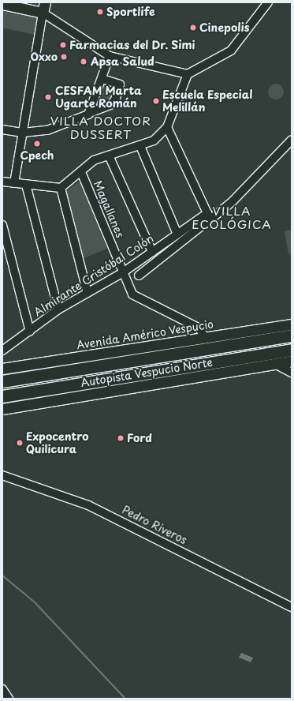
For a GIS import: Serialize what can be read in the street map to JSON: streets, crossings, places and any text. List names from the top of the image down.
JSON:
{
  "streets": {
    "highway": ["Autopista Vespucio Norte"],
    "main road": ["Avenida Américo Vespucio"],
    "street": ["Magallanes", "Almirante Cristóbal Colón", "Pedro Riveros"]
  },
  "crossings": [
    ["Magallanes", "Almirante Cristóbal Colón"],
    ["Magallanes", "Avenida Américo Vespucio"]
  ],
  "districts": ["VILLA DOCTOR DUSSERT", "VILLA ECOLÓGICA"],
  "places": [
    "Sportlife",
    "Cinepolis",
    "Farmacias del Dr. Simi",
    "Oxxo",
    "Apsa Salud",
    "CESFAM Marta Ugarte Román",
    "Escuela Especial Melillán",
    "Cpech",
    "Ford",
    "Expocentro Quilicura"
  ]
}
